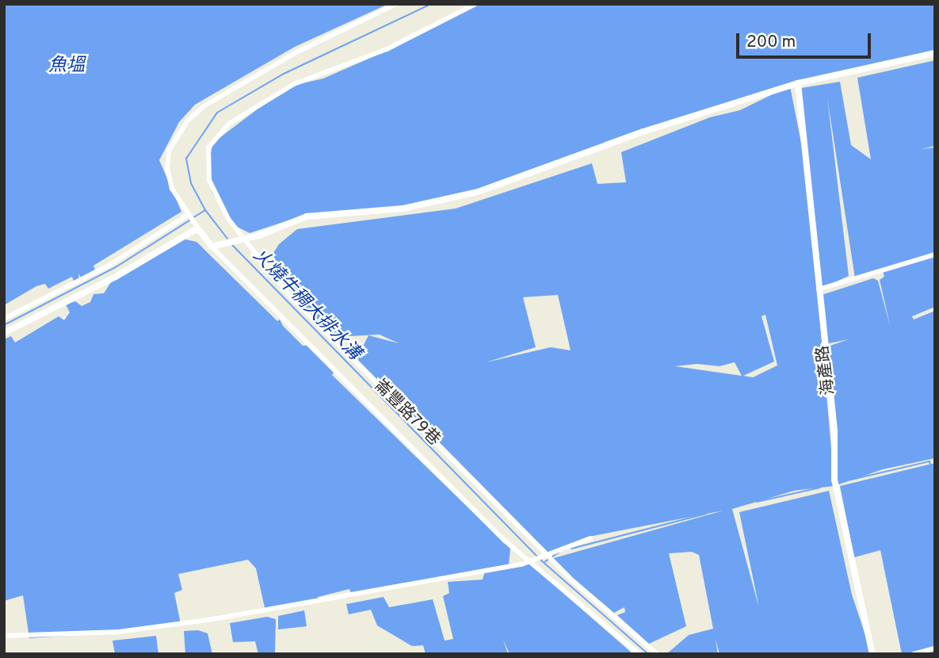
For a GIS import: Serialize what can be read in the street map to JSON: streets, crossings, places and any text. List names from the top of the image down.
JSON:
{
  "streets": {
    "street": ["海產路", "崙豐路79巷"]
  },
  "water": ["魚塭", "火燒牛稠大排水溝"],
  "scale_bar": "200 m"
}
